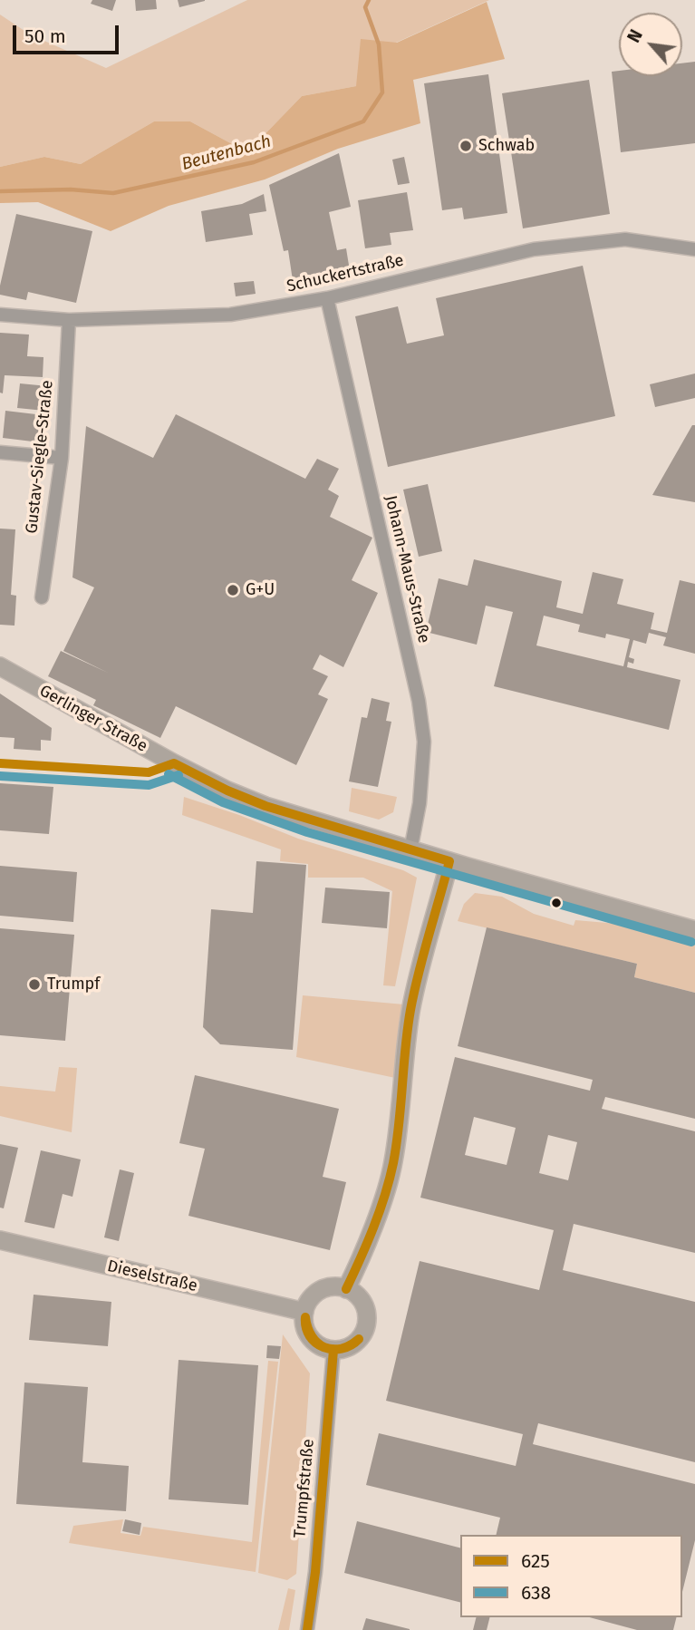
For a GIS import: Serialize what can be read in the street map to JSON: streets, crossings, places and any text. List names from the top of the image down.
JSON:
{
  "streets": {
    "street": [
      "Schuckertstraße",
      "Gustav-Siegle-Straße",
      "Johann-Maus-Straße",
      "Gerlinger Straße",
      "Dieselstraße",
      "Trumpfstraße"
    ]
  },
  "crossings": [
    ["Schuckertstraße", "Gustav-Siegle-Straße"],
    ["Schuckertstraße", "Johann-Maus-Straße"],
    ["Johann-Maus-Straße", "Gerlinger Straße"],
    ["Dieselstraße", "Trumpfstraße"]
  ],
  "water": ["Beutenbach"],
  "places": ["Schwab", "G+U", "Trumpf"],
  "lines": ["transit line 625", "transit line 638"],
  "legend": ["625", "638"],
  "scale_bar": "50 m",
  "north": "top left"
}
